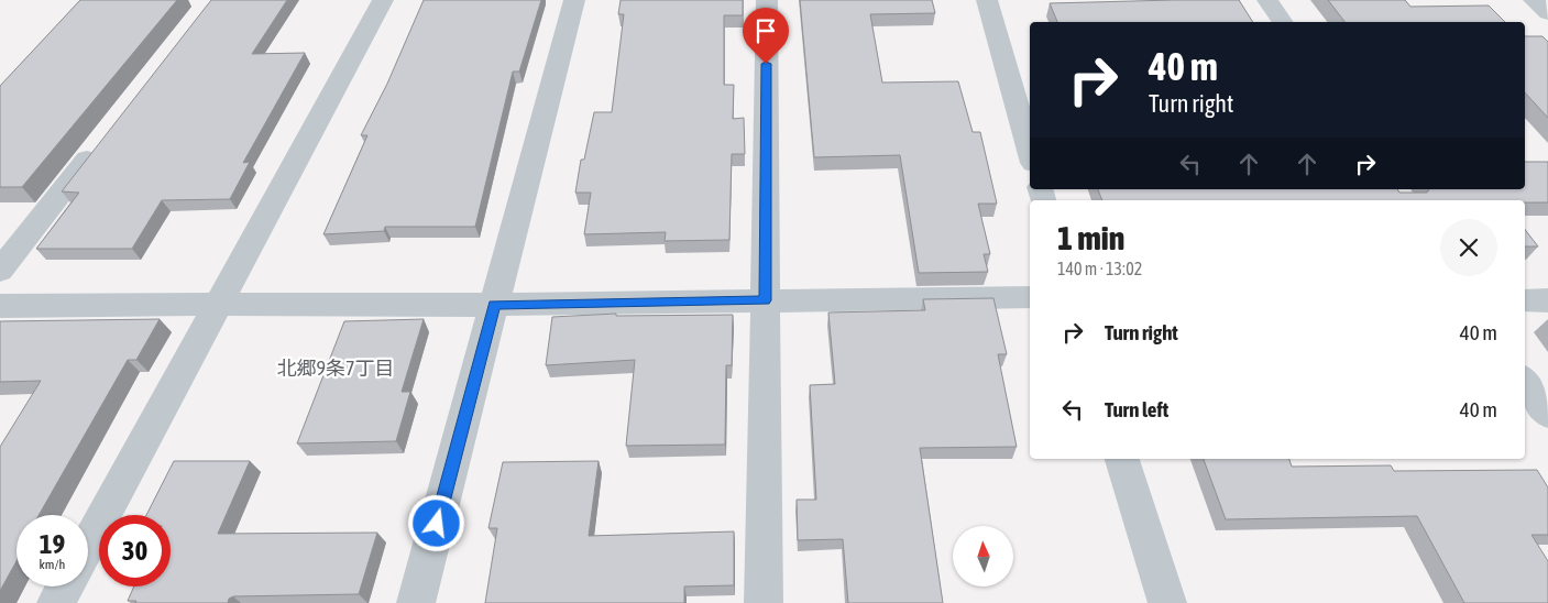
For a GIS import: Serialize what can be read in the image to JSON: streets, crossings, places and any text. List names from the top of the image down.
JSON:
{
  "districts": ["北郷9条7丁目"],
  "north": "top",
  "page": {
    "turn": ["40 m", "Turn right"],
    "heading": ["1 min", "140 m · 13:02"],
    "list": [
      {
        "name": "Turn right",
        "value": "40 m"
      },
      {
        "name": "Turn left",
        "value": "40 m"
      }
    ],
    "speed": "19 km/h",
    "limit": "30"
  }
}
